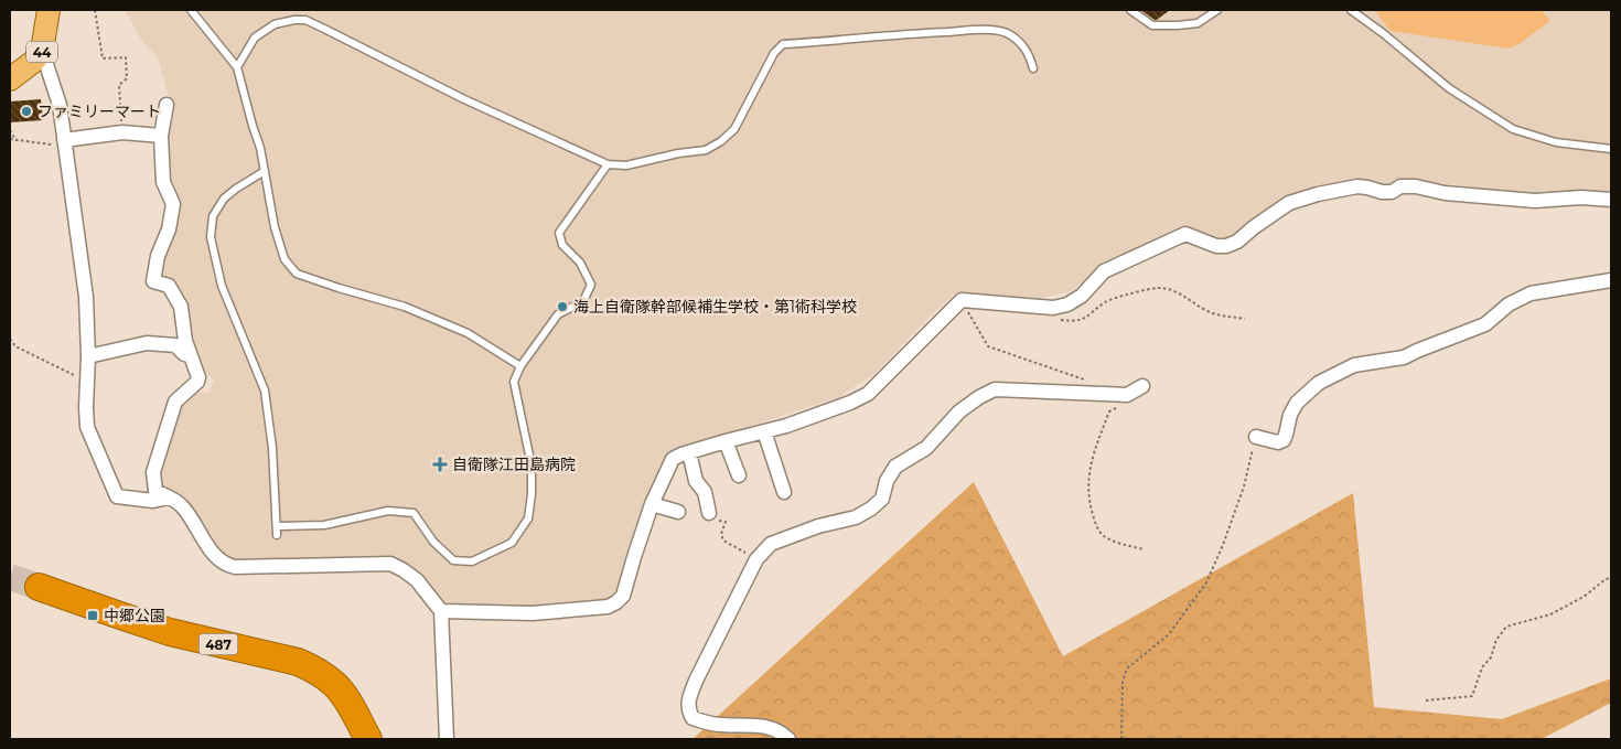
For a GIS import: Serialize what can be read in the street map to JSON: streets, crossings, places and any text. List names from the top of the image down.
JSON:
{
  "streets": {
    "highway": ["487"],
    "main road": ["44"]
  },
  "places": {
    "other": ["ファミリーマート", "海上自衛隊幹部候補生学校・第1術科学校"],
    "health": ["自衛隊江田島病院"],
    "transit": ["中郷公園"]
  }
}
